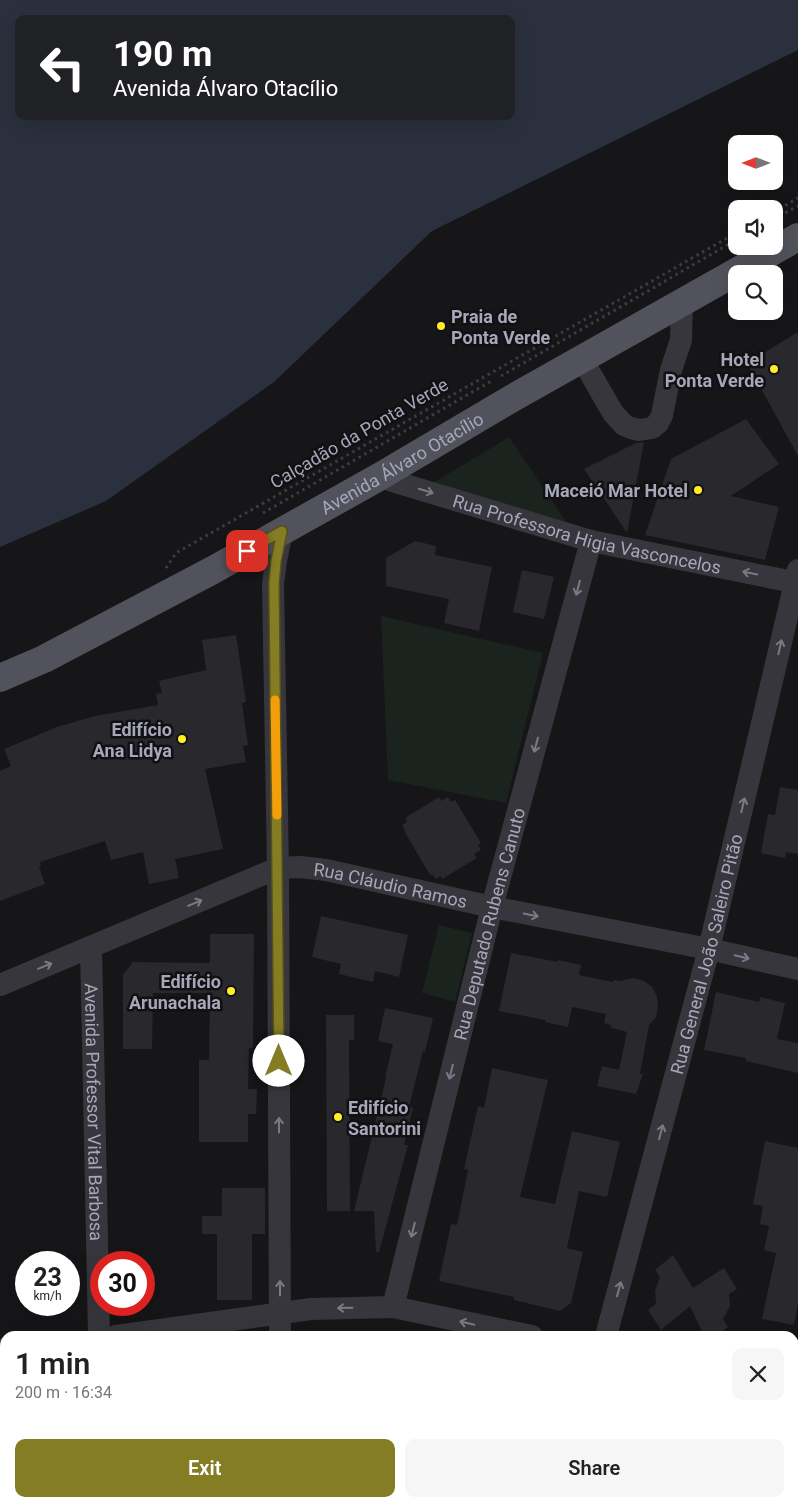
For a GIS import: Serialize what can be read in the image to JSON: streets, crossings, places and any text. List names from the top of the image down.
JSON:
{
  "streets": {
    "main road": ["Avenida Álvaro Otacílio"],
    "street": [
      "Rua Professora Higia Vasconcelos",
      "Rua Cláudio Ramos",
      "Rua Deputado Rubens Canuto",
      "Rua General João Saleiro Pitão",
      "Avenida Professor Vital Barbosa"
    ],
    "path": ["Calçadão da Ponta Verde"]
  },
  "crossings": [
    ["Avenida Álvaro Otacílio", "Rua Professora Higia Vasconcelos"],
    ["Rua Professora Higia Vasconcelos", "Rua Deputado Rubens Canuto"],
    ["Rua Professora Higia Vasconcelos", "Rua General João Saleiro Pitão"],
    ["Rua Cláudio Ramos", "Rua Deputado Rubens Canuto"],
    ["Rua Cláudio Ramos", "Rua General João Saleiro Pitão"],
    ["Rua Cláudio Ramos", "Avenida Professor Vital Barbosa"]
  ],
  "one_way": ["Rua Cláudio Ramos", "Rua General João Saleiro Pitão"],
  "places": [
    "Praia de Ponta Verde",
    "Hotel Ponta Verde",
    "Maceió Mar Hotel",
    "Edifício Ana Lidya",
    "Edifício Arunachala",
    "Edifício Santorini"
  ],
  "north": "left",
  "page": {
    "turn": ["190 m", "Avenida Álvaro Otacílio"],
    "speed": "23 km/h",
    "limit": "30",
    "heading": ["1 min", "200 m · 16:34"],
    "buttons": ["Exit", "Share"]
  }
}
